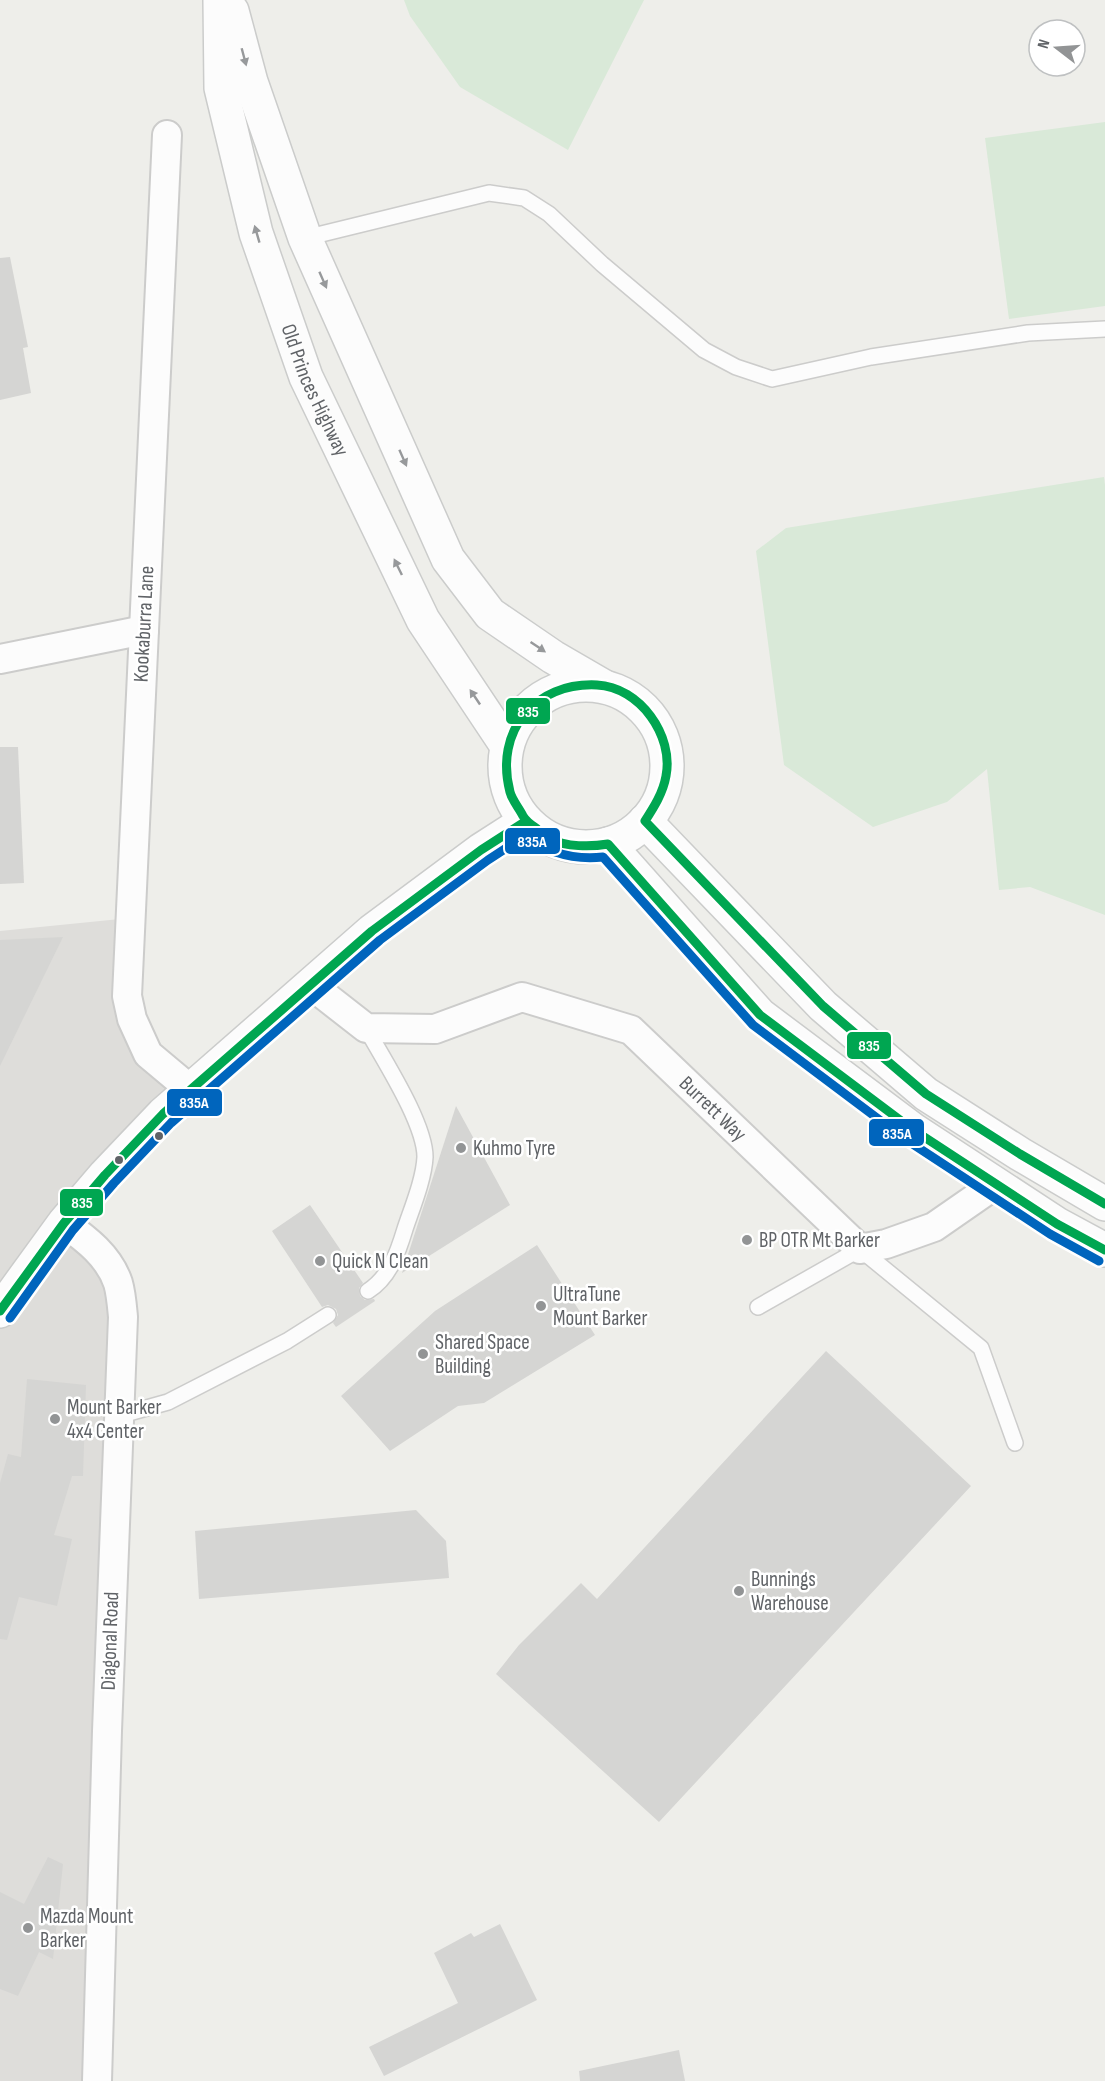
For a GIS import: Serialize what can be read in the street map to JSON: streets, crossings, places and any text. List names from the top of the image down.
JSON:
{
  "streets": {
    "main road": ["Old Princes Highway"],
    "street": ["Kookaburra Lane", "Burrett Way", "Diagonal Road"]
  },
  "places": [
    "Kuhmo Tyre",
    "BP OTR Mt Barker",
    "Quick N Clean",
    "UltraTune Mount Barker",
    "Shared Space Building",
    "Mount Barker 4x4 Center",
    "Bunnings Warehouse",
    "Mazda Mount Barker"
  ],
  "lines": ["transit line 835", "transit line 835A"],
  "north": "left"
}
